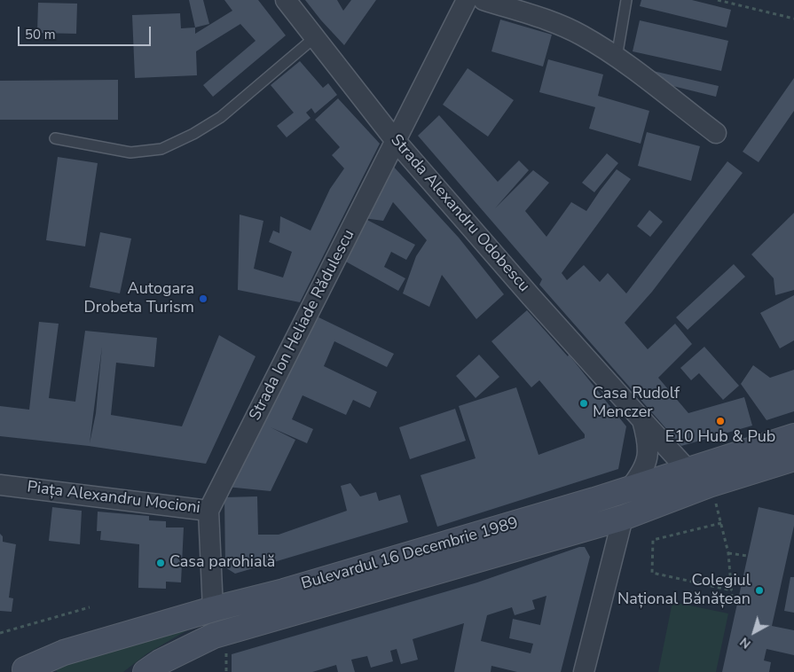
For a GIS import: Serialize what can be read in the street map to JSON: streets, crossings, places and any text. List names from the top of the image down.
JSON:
{
  "streets": {
    "main road": ["Bulevardul 16 Decembrie 1989"],
    "street": ["Strada Alexandru Odobescu", "Strada Ion Heliade Rădulescu", "Piața Alexandru Mocioni"]
  },
  "crossings": [
    ["Strada Alexandru Odobescu", "Strada Ion Heliade Rădulescu"],
    ["Strada Alexandru Odobescu", "Bulevardul 16 Decembrie 1989"],
    ["Strada Ion Heliade Rădulescu", "Piața Alexandru Mocioni"],
    ["Piața Alexandru Mocioni", "Bulevardul 16 Decembrie 1989"]
  ],
  "places": [
    "Autogara Drobeta Turism",
    "Casa Rudolf Menczer",
    "E10 Hub & Pub",
    "Casa parohială",
    "Colegiul Național Bănățean"
  ],
  "scale_bar": "50 m",
  "north": "bottom left"
}
